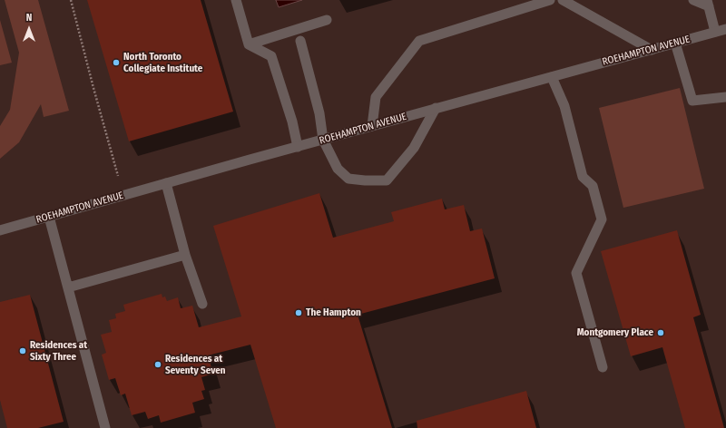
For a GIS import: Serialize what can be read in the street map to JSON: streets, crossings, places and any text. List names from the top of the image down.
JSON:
{
  "streets": {
    "street": ["ROEHAMPTON AVENUE"]
  },
  "places": [
    "North Toronto Collegiate Institute",
    "The Hampton",
    "Montgomery Place",
    "Residences at Sixty Three",
    "Residences at Seventy Seven"
  ],
  "north": "top"
}
